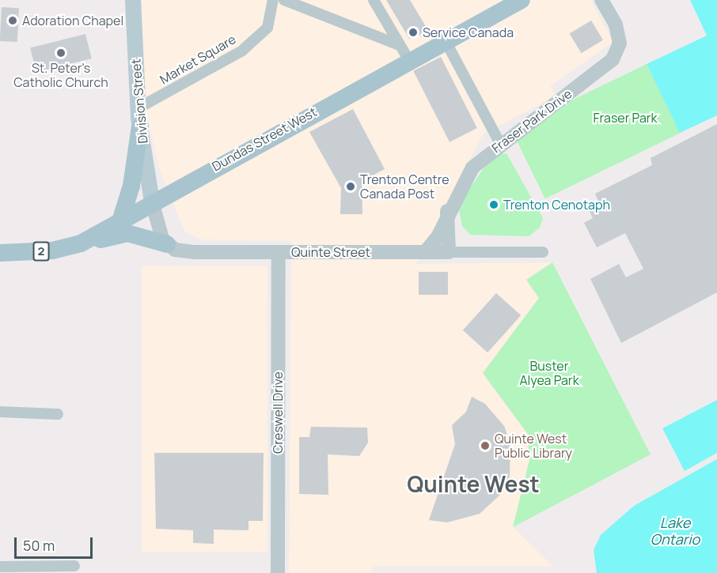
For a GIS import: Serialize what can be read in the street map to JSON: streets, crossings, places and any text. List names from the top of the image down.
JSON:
{
  "streets": {
    "main road": ["Division Street", "Dundas Street West", "2"],
    "street": [
      "Market Square",
      "Fraser Park Drive",
      "Quinte Street",
      "Creswell Drive"
    ]
  },
  "crossings": [
    ["Market Square", "Division Street"],
    ["Division Street", "Dundas Street West"],
    ["Fraser Park Drive", "Quinte Street"],
    ["Quinte Street", "Creswell Drive"]
  ],
  "districts": ["Quinte West"],
  "water": ["Lake Ontario"],
  "parks": ["Fraser Park", "Buster Alyea Park"],
  "places": [
    "Adoration Chapel",
    "Service Canada",
    "St. Peter's Catholic Church",
    "Trenton Centre Canada Post",
    "Trenton Cenotaph",
    "Quinte West Public Library"
  ],
  "scale_bar": "50 m"
}
